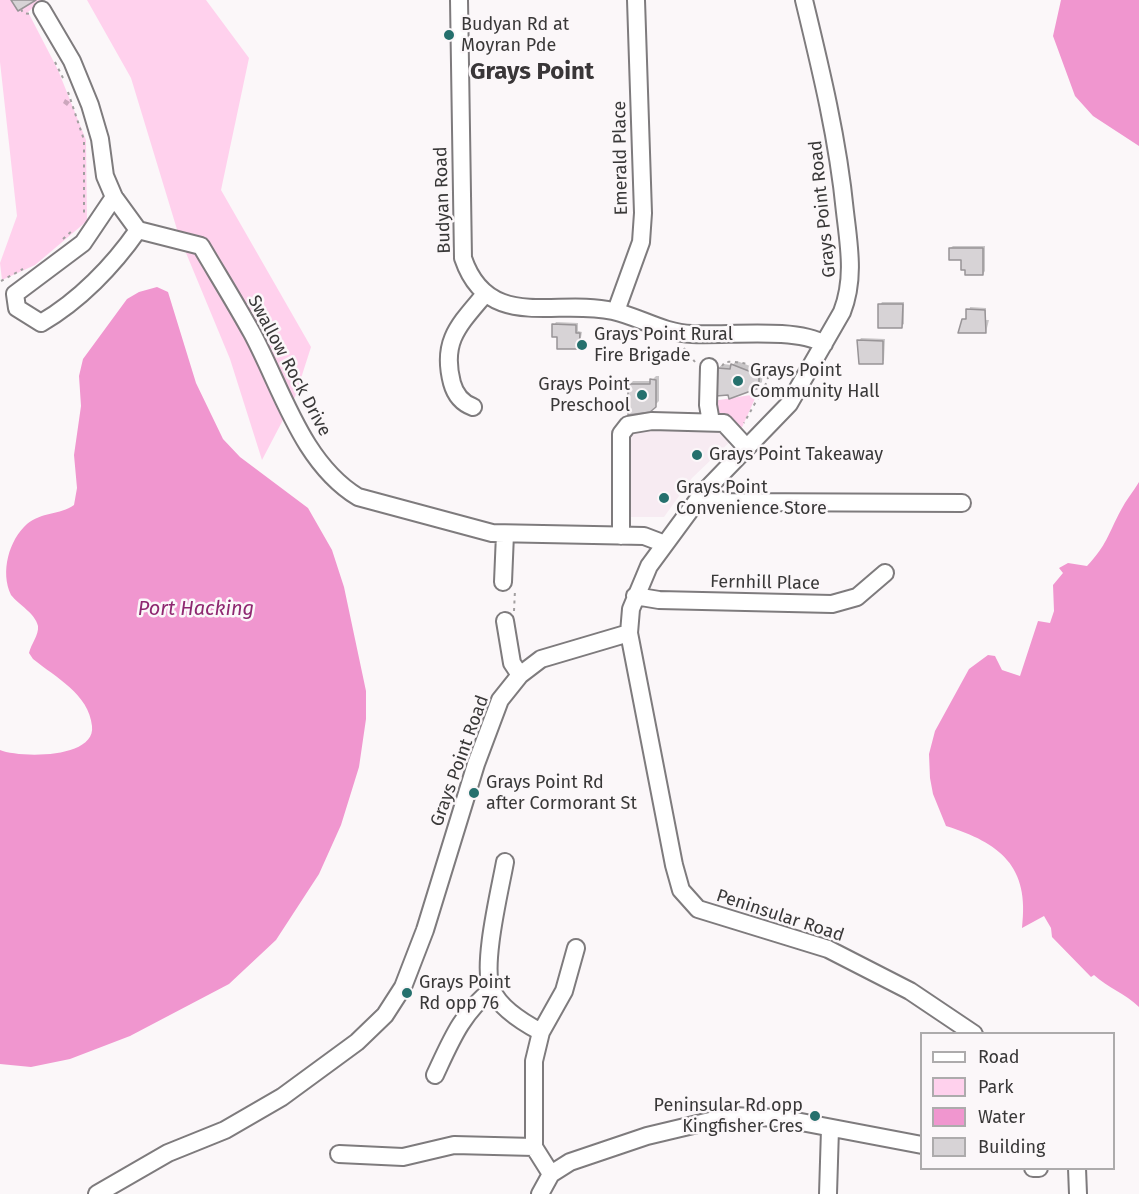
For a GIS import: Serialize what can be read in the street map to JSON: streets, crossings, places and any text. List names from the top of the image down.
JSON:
{
  "streets": {
    "street": [
      "Emerald Place",
      "Budyan Road",
      "Grays Point Road",
      "Swallow Rock Drive",
      "Fernhill Place",
      "Peninsular Road"
    ]
  },
  "crossings": [
    ["Grays Point Road", "Swallow Rock Drive"],
    ["Grays Point Road", "Fernhill Place"],
    ["Grays Point Road", "Peninsular Road"]
  ],
  "districts": ["Grays Point"],
  "water": ["Port Hacking"],
  "places": [
    "Budyan Rd at Moyran Pde",
    "Grays Point Rural Fire Brigade",
    "Grays Point Community Hall",
    "Grays Point Preschool",
    "Grays Point Takeaway",
    "Grays Point Convenience Store",
    "Grays Point Rd after Cormorant St",
    "Grays Point Rd opp 76",
    "Peninsular Rd opp Kingfisher Cres"
  ],
  "legend": [
    "Road",
    "Park",
    "Water",
    "Building"
  ]
}
